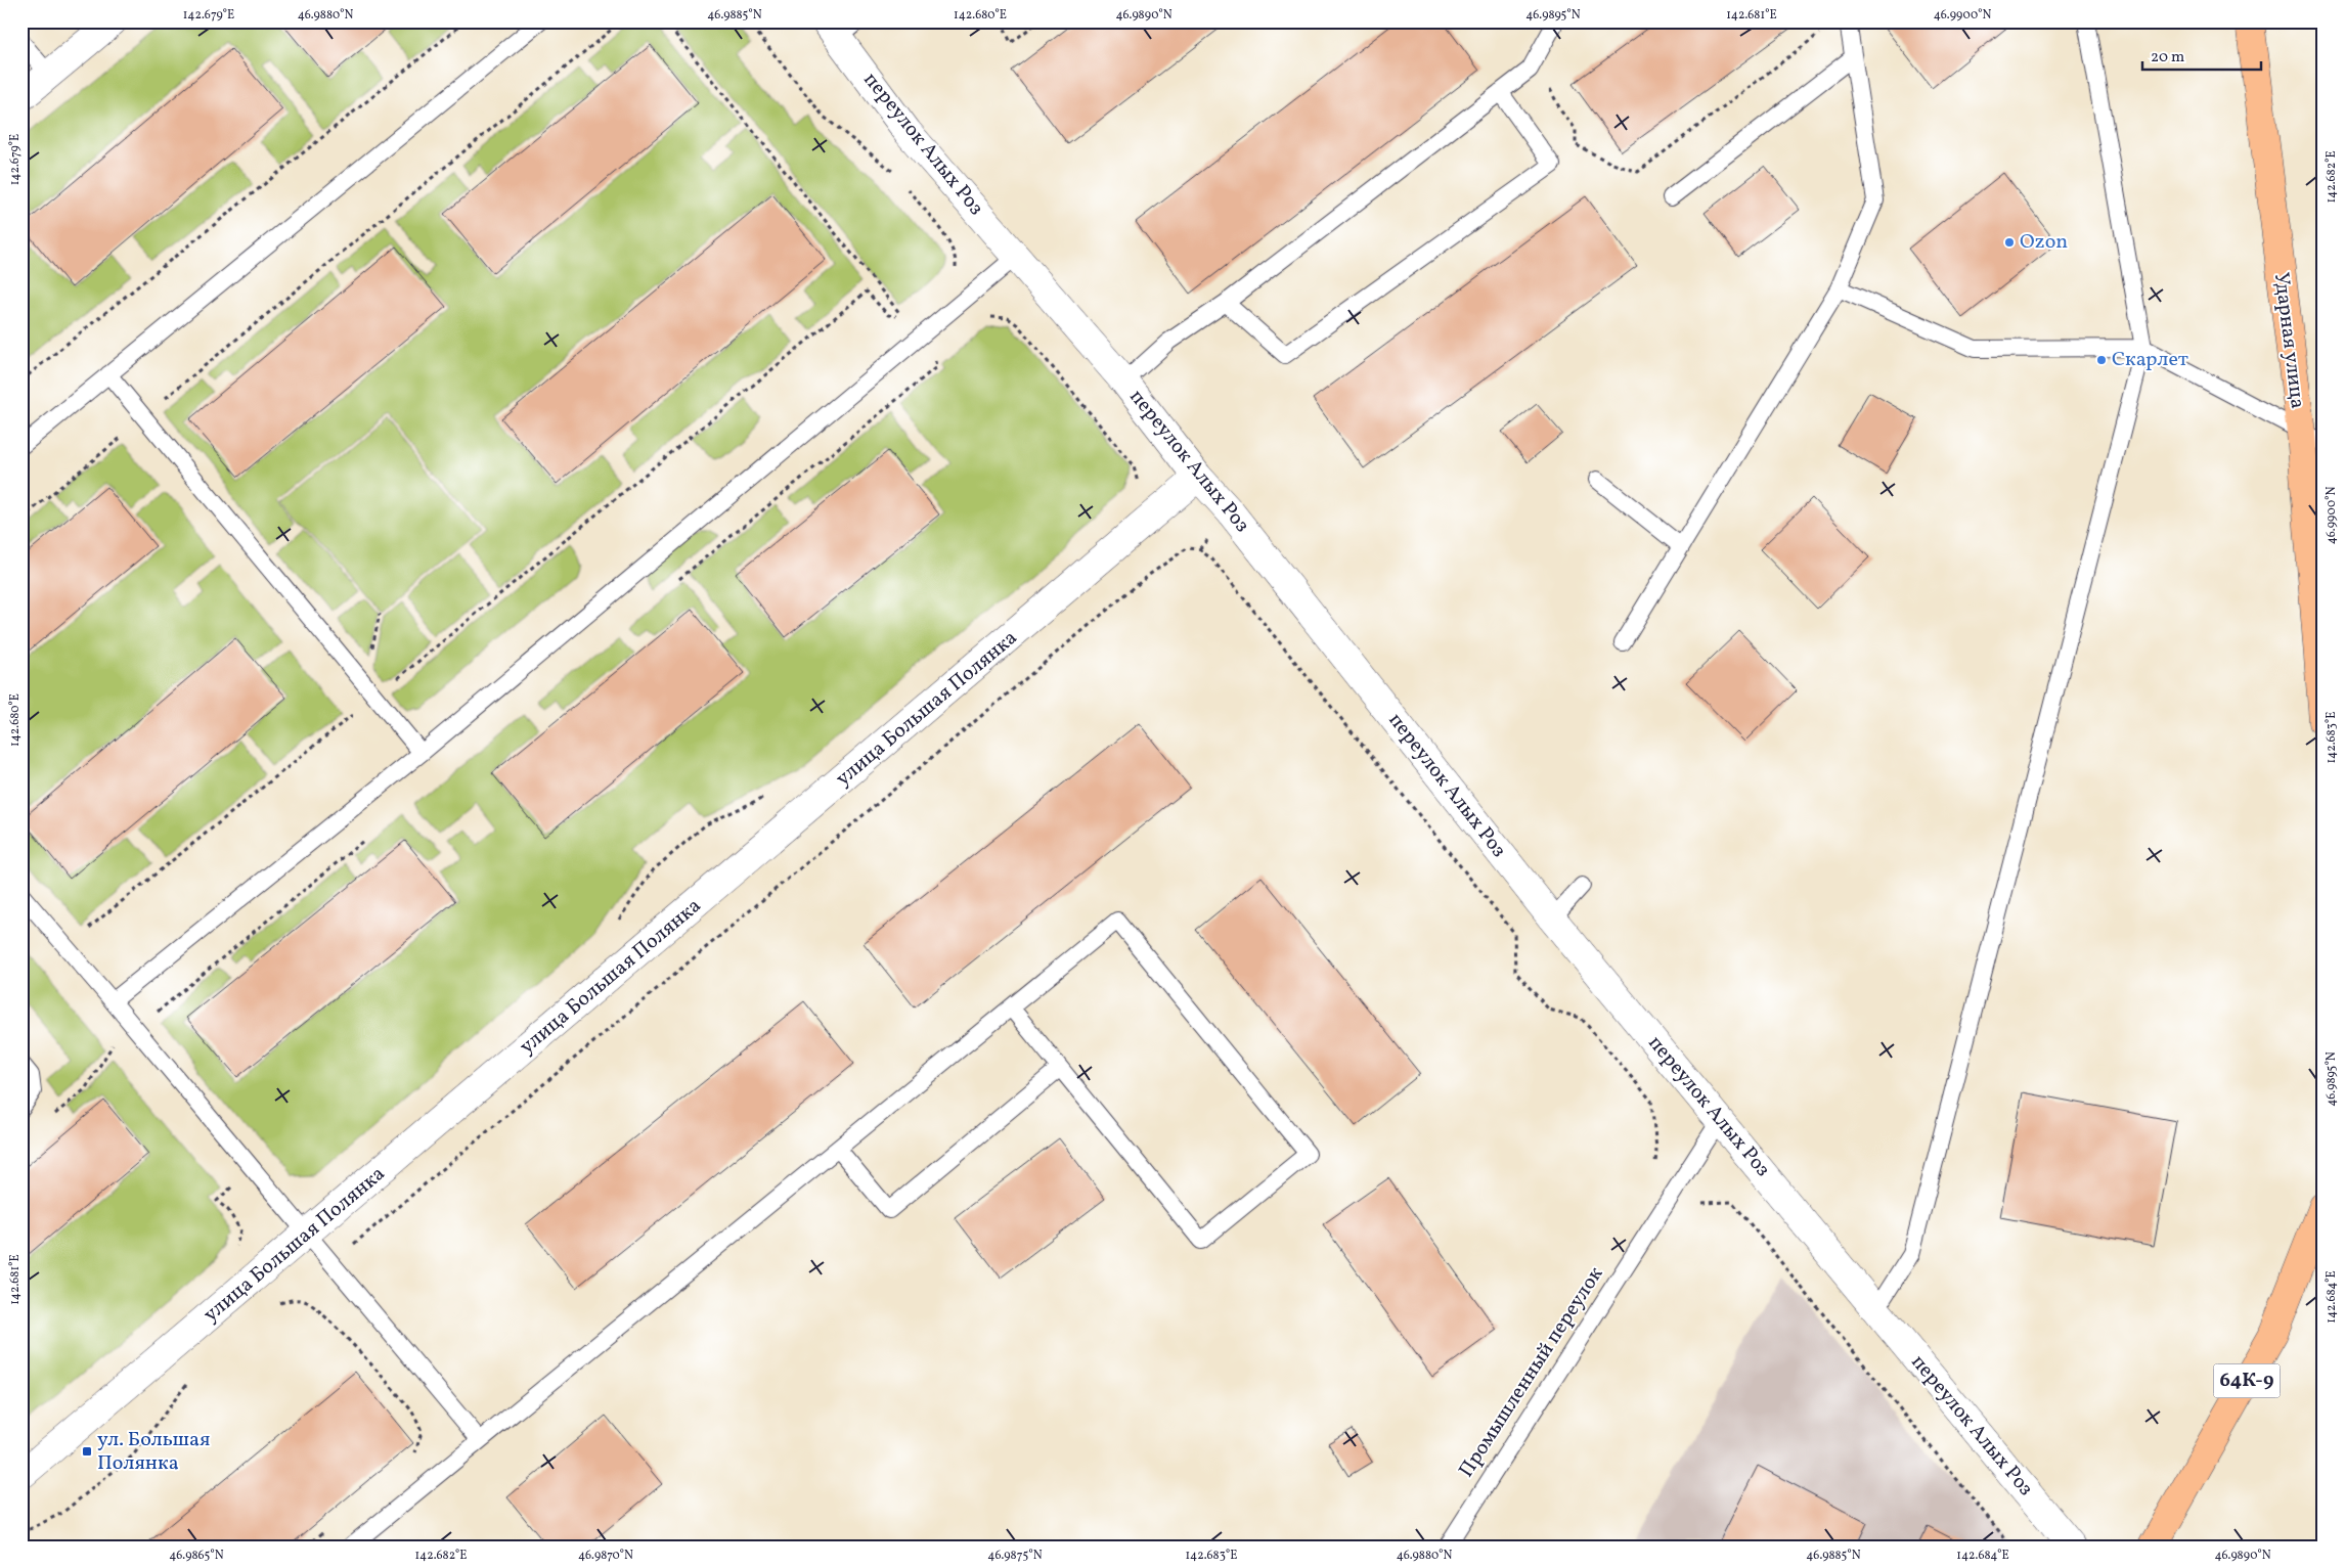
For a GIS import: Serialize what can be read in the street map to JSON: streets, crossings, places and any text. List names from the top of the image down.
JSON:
{
  "streets": {
    "main road": ["Ударная улица", "64К-9"],
    "street": ["переулок Алых Роз", "улица Большая Полянка"],
    "lane": ["Промышленный переулок"]
  },
  "crossings": [
    ["переулок Алых Роз", "улица Большая Полянка"],
    ["переулок Алых Роз", "Промышленный переулок"]
  ],
  "places": {
    "other": ["Ozon", "Скарлет"],
    "transit": ["ул. Большая Полянка"]
  },
  "scale_bar": "20 m",
  "coordinates": [
    "142.679°E",
    "46.9880°N",
    "46.9885°N",
    "142.680°E",
    "46.9890°N",
    "46.9895°N",
    "142.681°E",
    "46.9900°N",
    "142.682°E",
    "142.683°E",
    "142.684°E",
    "46.9865°N",
    "46.9870°N",
    "46.9875°N"
  ]
}
